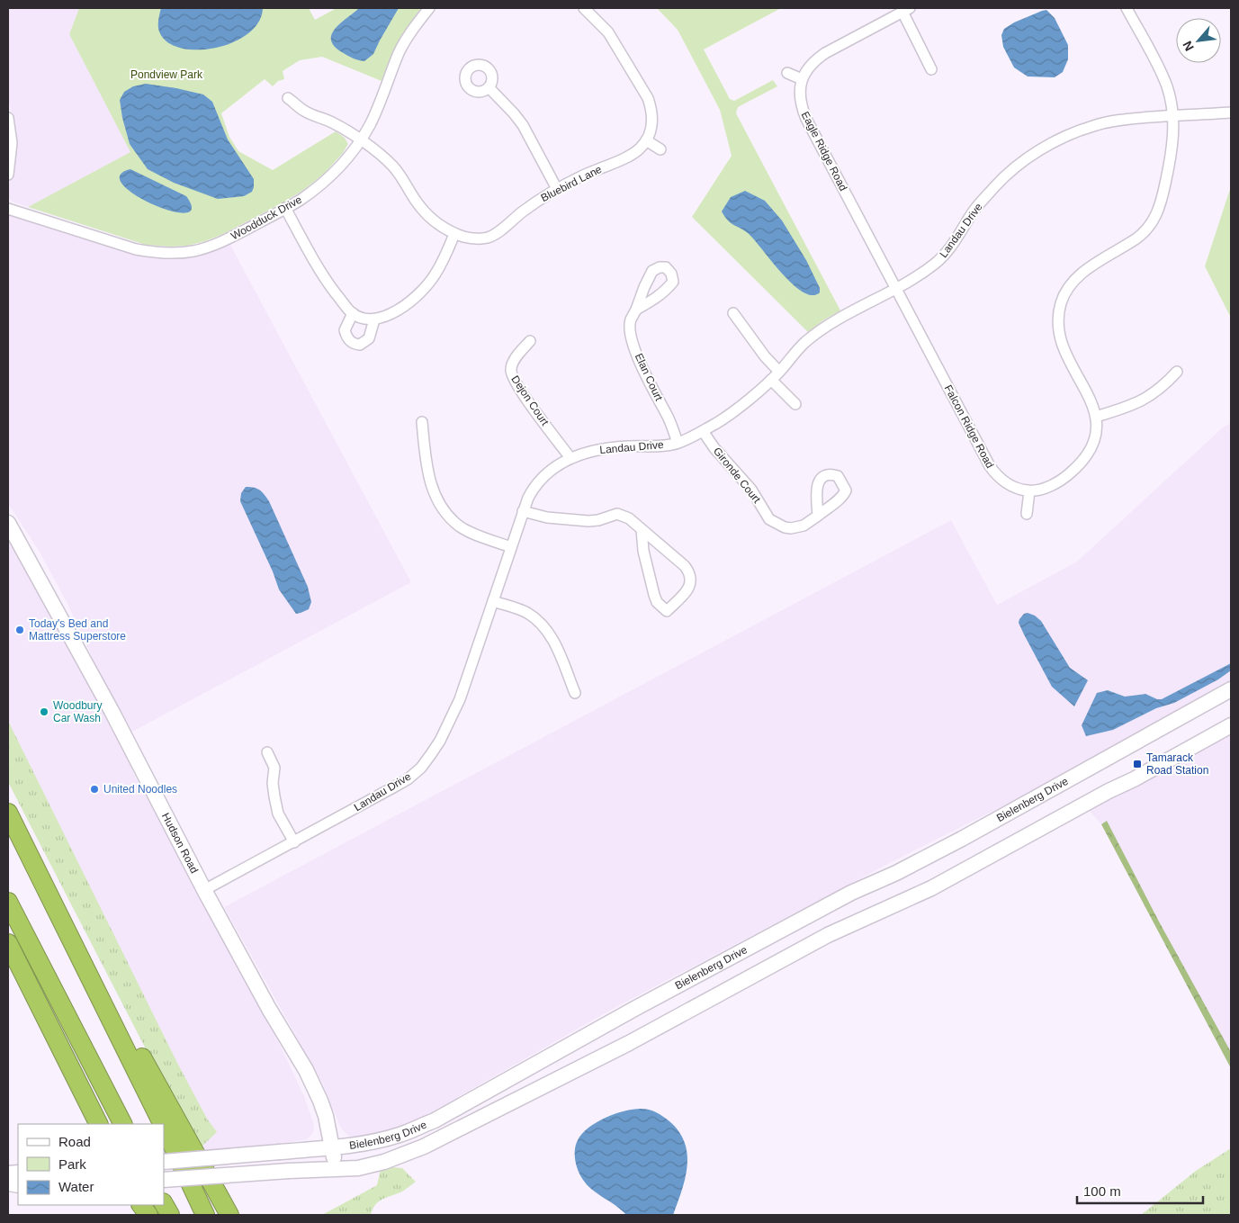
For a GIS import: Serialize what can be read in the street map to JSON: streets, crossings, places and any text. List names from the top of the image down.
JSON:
{
  "streets": {
    "street": [
      "Eagle Ridge Road",
      "Bluebird Lane",
      "Woodduck Drive",
      "Landau Drive",
      "Elan Court",
      "Dejon Court",
      "Falcon Ridge Road",
      "Gironde Court",
      "Bielenberg Drive",
      "Hudson Road"
    ]
  },
  "crossings": [
    ["Eagle Ridge Road", "Landau Drive"],
    ["Eagle Ridge Road", "Falcon Ridge Road"],
    ["Bluebird Lane", "Woodduck Drive"],
    ["Landau Drive", "Elan Court"],
    ["Landau Drive", "Dejon Court"],
    ["Landau Drive", "Falcon Ridge Road"],
    ["Landau Drive", "Gironde Court"],
    ["Landau Drive", "Hudson Road"],
    ["Bielenberg Drive", "Hudson Road"]
  ],
  "parks": ["Pondview Park"],
  "places": {
    "other": ["Today's Bed and Mattress Superstore", "Woodbury Car Wash", "United Noodles"],
    "transit": ["Tamarack Road Station"]
  },
  "legend": ["Road", "Park", "Water"],
  "scale_bar": "100 m",
  "north": "bottom left"
}
